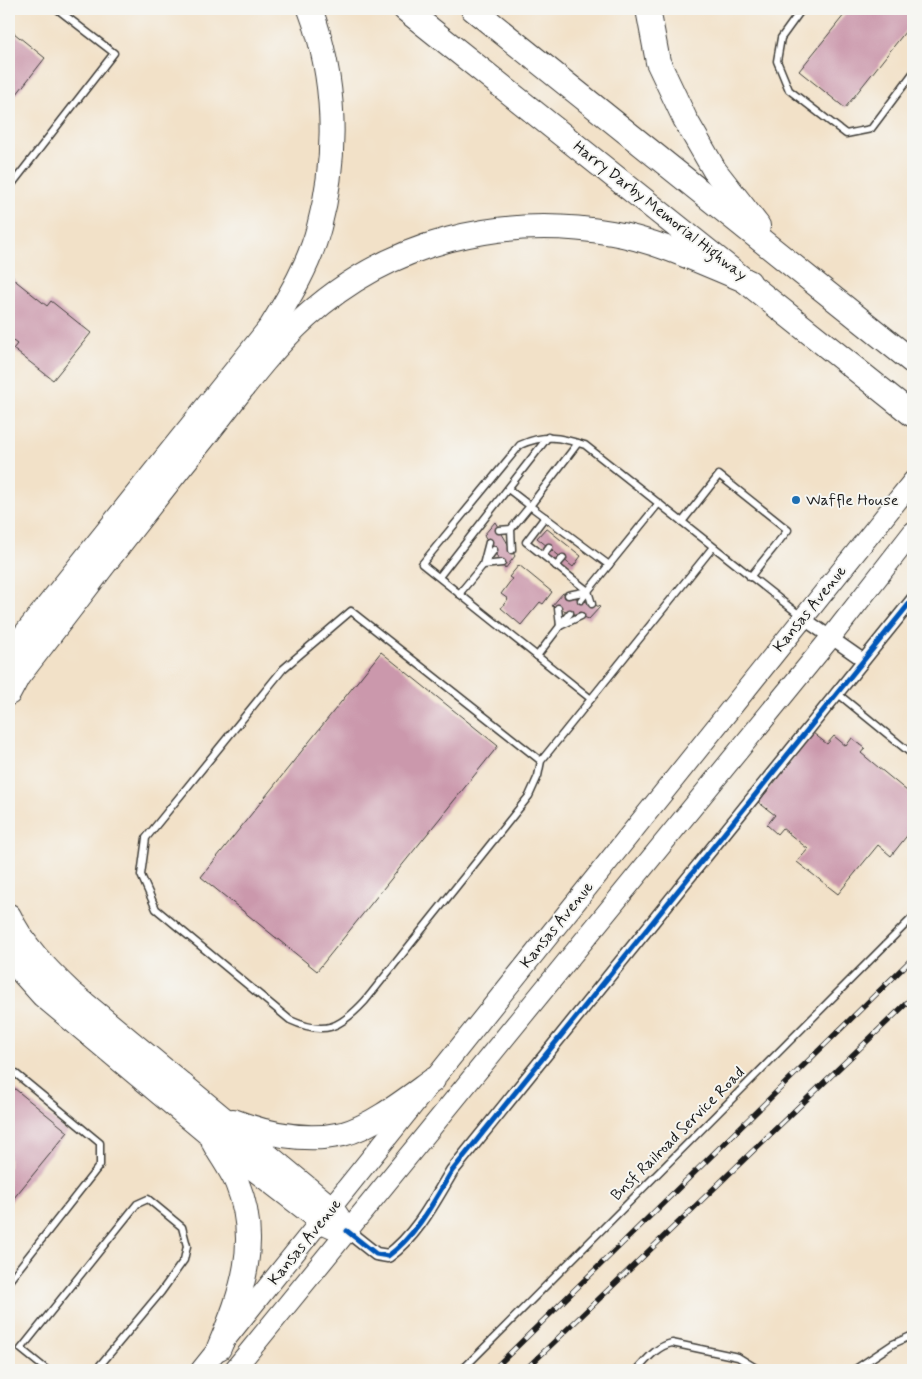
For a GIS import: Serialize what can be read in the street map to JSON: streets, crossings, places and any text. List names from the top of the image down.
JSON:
{
  "streets": {
    "highway": ["Harry Darby Memorial Highway"],
    "main road": ["Kansas Avenue"],
    "lane": ["Bnsf Railroad Service Road"]
  },
  "places": ["Waffle House"]
}
